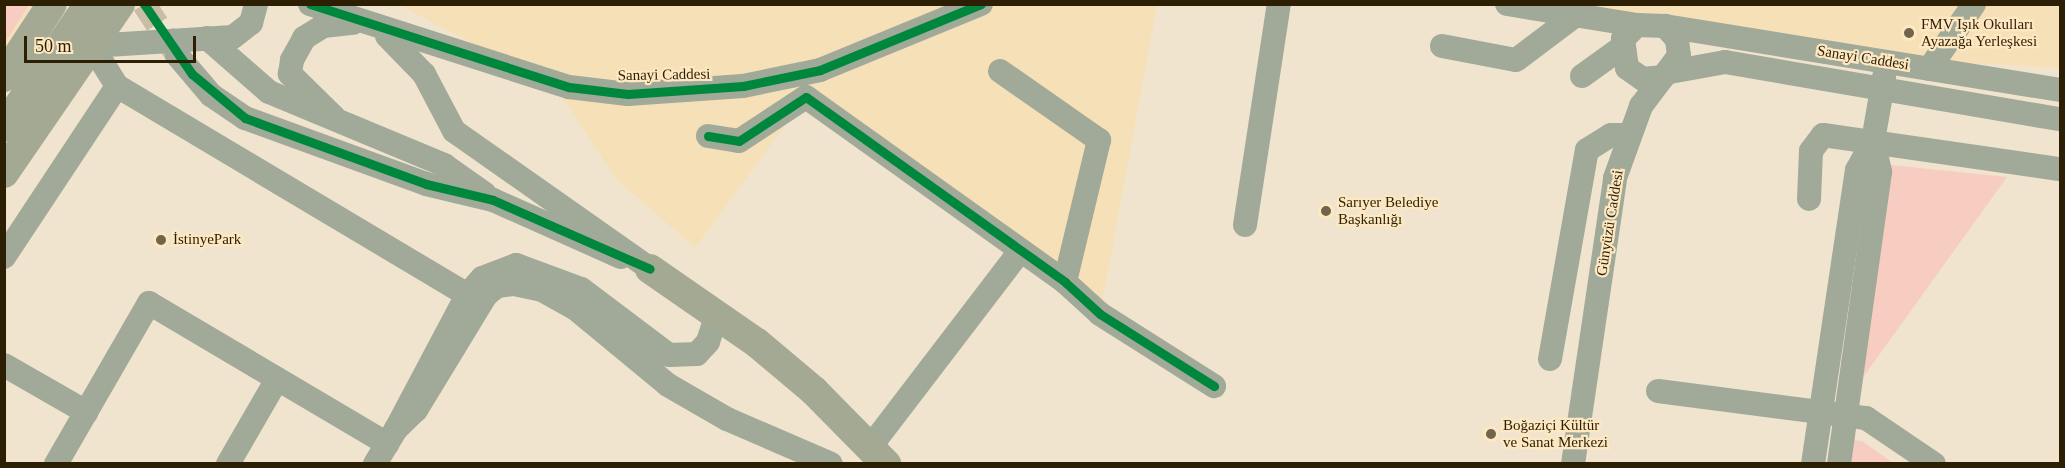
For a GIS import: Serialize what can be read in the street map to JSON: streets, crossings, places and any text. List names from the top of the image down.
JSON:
{
  "streets": {
    "street": ["Sanayi Caddesi", "Günyüzü Caddesi"]
  },
  "places": [
    "FMV Işık Okulları Ayazağa Yerleşkesi",
    "Sarıyer Belediye Başkanlığı",
    "İstinyePark",
    "Boğaziçi Kültür ve Sanat Merkezi"
  ],
  "scale_bar": "50 m"
}
